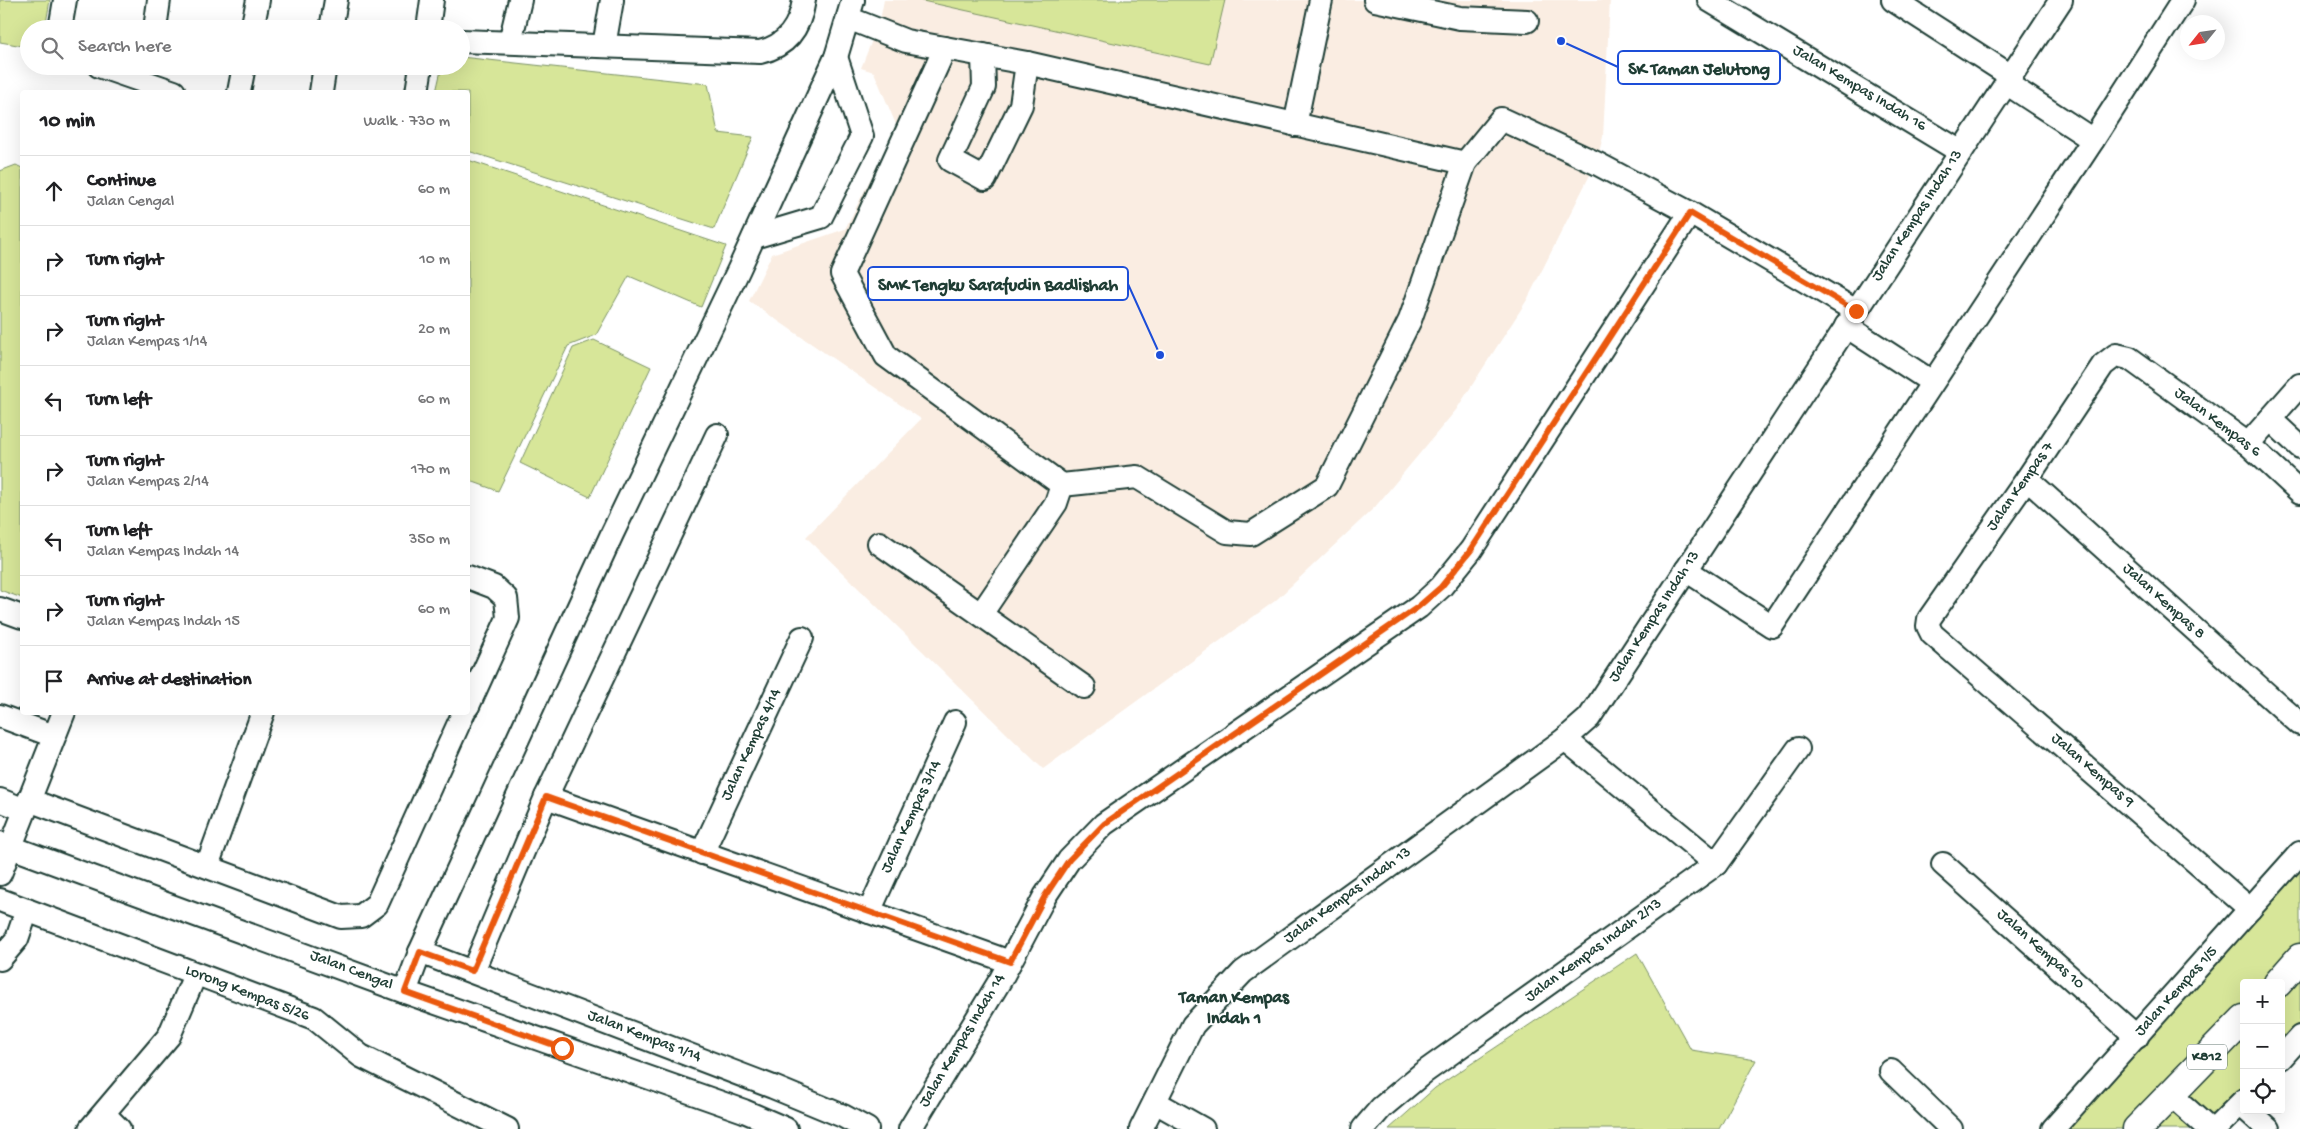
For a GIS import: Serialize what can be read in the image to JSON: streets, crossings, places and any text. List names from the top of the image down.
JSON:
{
  "streets": {
    "main road": ["K812"],
    "street": [
      "Jalan Kempas Indah 16",
      "Jalan Kempas Indah 13",
      "Jalan Kempas 6",
      "Jalan Kempas 7",
      "Jalan Kempas 8",
      "Jalan Kempas 4/14",
      "Jalan Kempas 9",
      "Jalan Kempas 3/14",
      "Jalan Kempas 10",
      "Jalan Kempas Indah 2/13",
      "Jalan Cengal",
      "Jalan Kempas 1/5",
      "Lorong Kempas 5/26",
      "Jalan Kempas 1/14",
      "Jalan Kempas Indah 14"
    ]
  },
  "crossings": [
    ["Jalan Kempas Indah 16", "Jalan Kempas Indah 13"],
    ["Jalan Kempas 6", "Jalan Kempas 7"],
    ["Jalan Kempas 7", "Jalan Kempas 8"],
    ["Jalan Kempas 7", "Jalan Kempas 9"],
    ["Jalan Kempas 9", "Jalan Kempas 1/5"],
    ["Jalan Kempas 10", "Jalan Kempas 1/5"]
  ],
  "districts": ["Taman Kempas Indah 1"],
  "places": ["SK Taman Jelutong", "SMK Tengku Sarafudin Badlishah"],
  "north": "bottom left",
  "page": {
    "search": "Search here",
    "heading": ["10 min", "Walk · 730 m"],
    "list": [
      ["Continue", "Jalan Cengal", "60 m"],
      ["Turn right", "10 m"],
      ["Turn right", "Jalan Kempas 1/14", "20 m"],
      ["Turn left", "60 m"],
      ["Turn right", "Jalan Kempas 2/14", "170 m"],
      ["Turn left", "Jalan Kempas Indah 14", "350 m"],
      ["Turn right", "Jalan Kempas Indah 15", "60 m"],
      "Arrive at destination"
    ],
    "map_buttons": ["+", "−"]
  }
}
